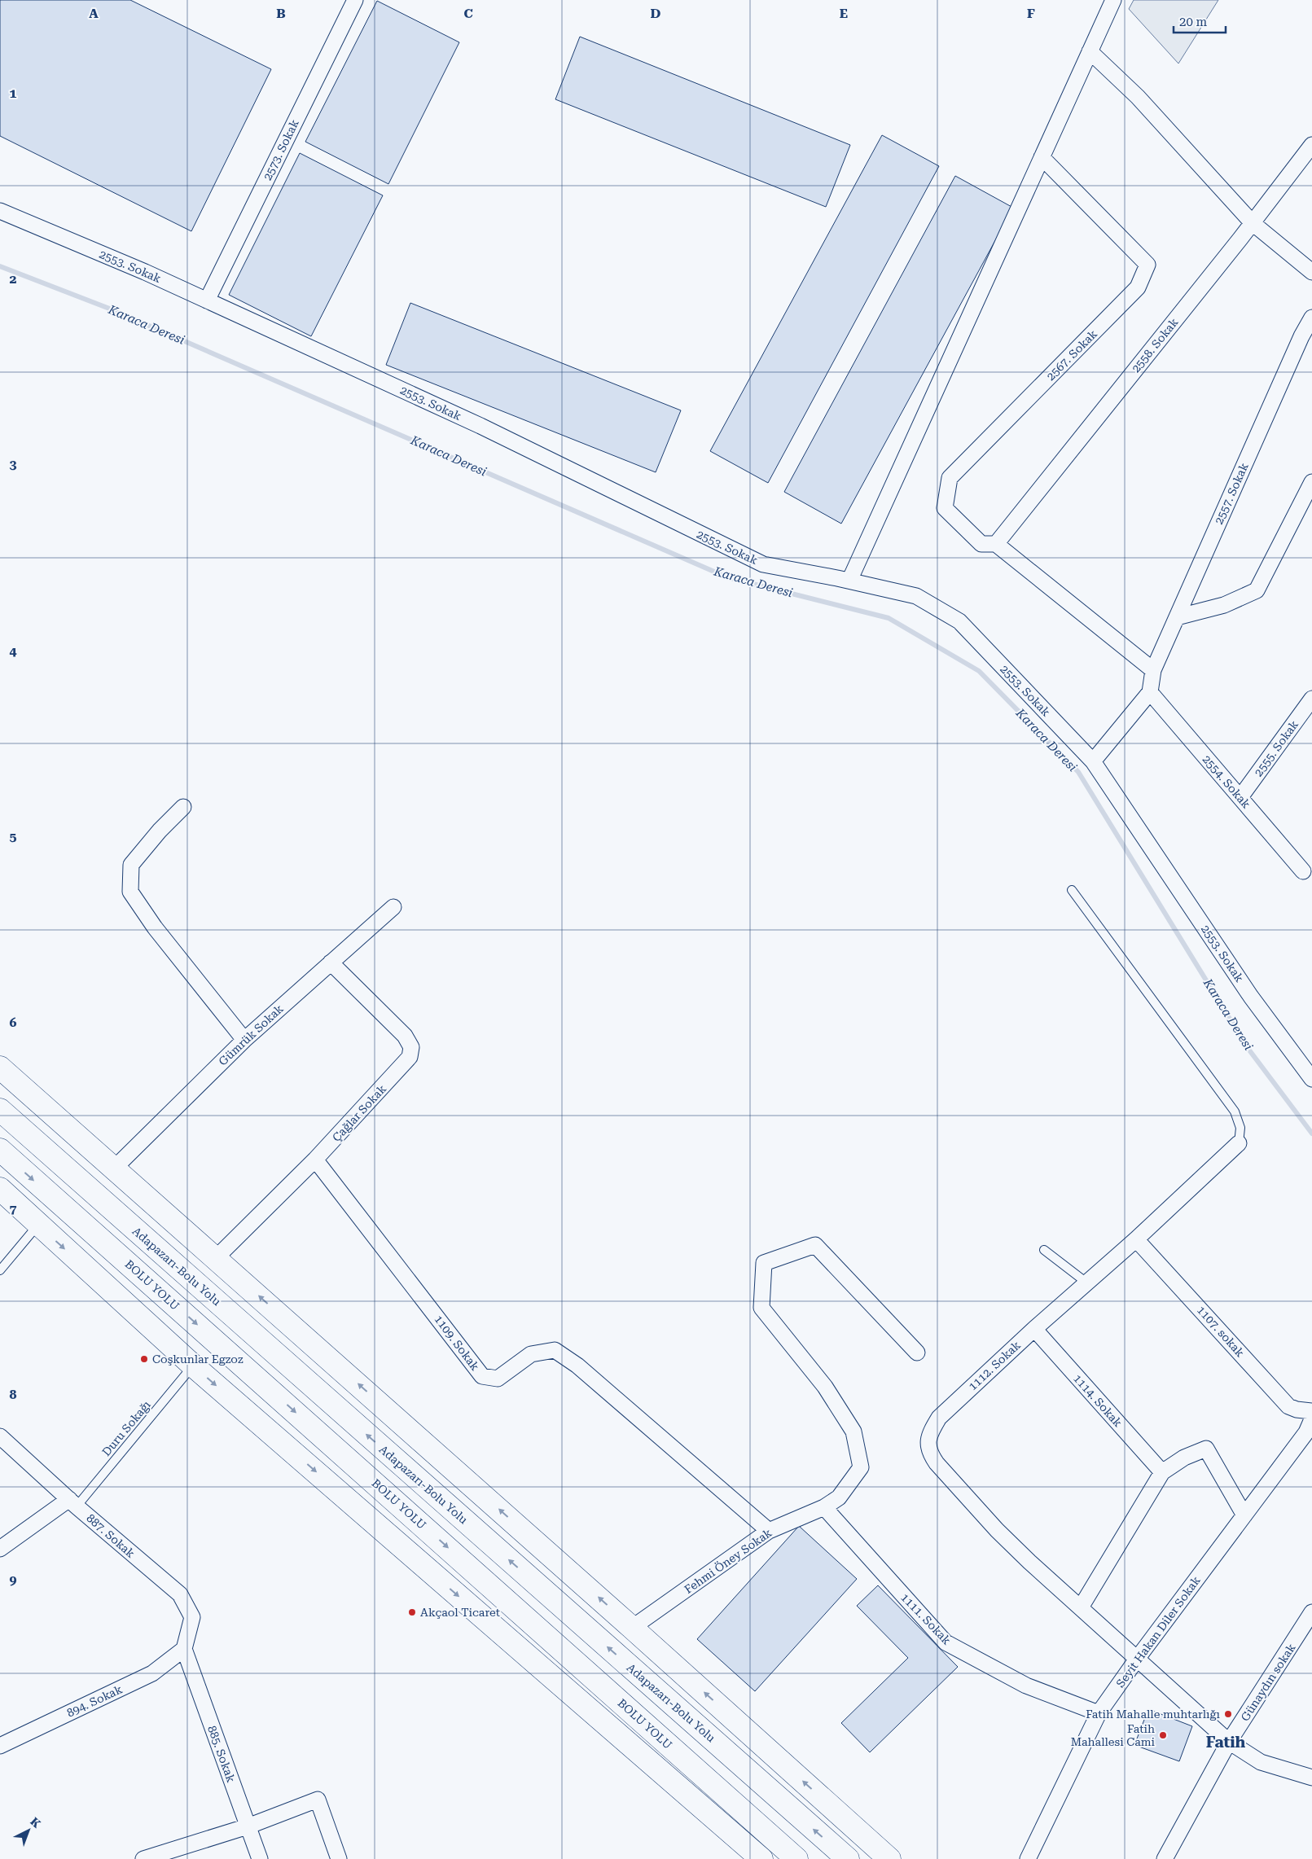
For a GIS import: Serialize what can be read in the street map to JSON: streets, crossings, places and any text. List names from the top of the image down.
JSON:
{
  "streets": {
    "highway": ["Adapazarı-Bolu Yolu", "BOLU YOLU"],
    "street": [
      "2573. Sokak",
      "2553. Sokak",
      "2558. Sokak",
      "2567. Sokak",
      "2557. Sokak",
      "2555. Sokak",
      "2554. Sokak",
      "Gümrük Sokak",
      "Çağlar Sokak",
      "1107. sokak",
      "1109. Sokak",
      "1112. Sokak",
      "1114. Sokak",
      "887. Sokak",
      "Fehmi Öney Sokak",
      "1111. Sokak",
      "Seyit Hakan Diler Sokak",
      "Günaydın sokak",
      "894. Sokak",
      "885. Sokak"
    ],
    "lane": ["Duru Sokağı"]
  },
  "crossings": [
    ["2573. Sokak", "2553. Sokak"],
    ["2558. Sokak", "2567. Sokak"],
    ["2555. Sokak", "2554. Sokak"],
    ["Gümrük Sokak", "Çağlar Sokak"],
    ["Çağlar Sokak", "1109. Sokak"],
    ["1107. sokak", "1112. Sokak"],
    ["1109. Sokak", "Fehmi Öney Sokak"],
    ["1112. Sokak", "1114. Sokak"],
    ["1112. Sokak", "Seyit Hakan Diler Sokak"],
    ["1112. Sokak", "Günaydın sokak"],
    ["Duru Sokağı", "887. Sokak"],
    ["887. Sokak", "894. Sokak"],
    ["887. Sokak", "885. Sokak"],
    ["Fehmi Öney Sokak", "1111. Sokak"],
    ["1111. Sokak", "Seyit Hakan Diler Sokak"],
    ["894. Sokak", "885. Sokak"]
  ],
  "districts": ["Fatih"],
  "water": ["Karaca Deresi"],
  "places": [
    "Coşkunlar Egzoz",
    "Akçaol Ticaret",
    "Fatih Mahalle muhtarlığı",
    "Fatih Mahallesi Cami"
  ],
  "scale_bar": "20 m",
  "north": "top right",
  "grid": {
    "columns": [
      "A",
      "B",
      "C",
      "D",
      "E",
      "F"
    ],
    "rows": [
      "1",
      "2",
      "3",
      "4",
      "5",
      "6",
      "7",
      "8",
      "9"
    ]
  }
}
